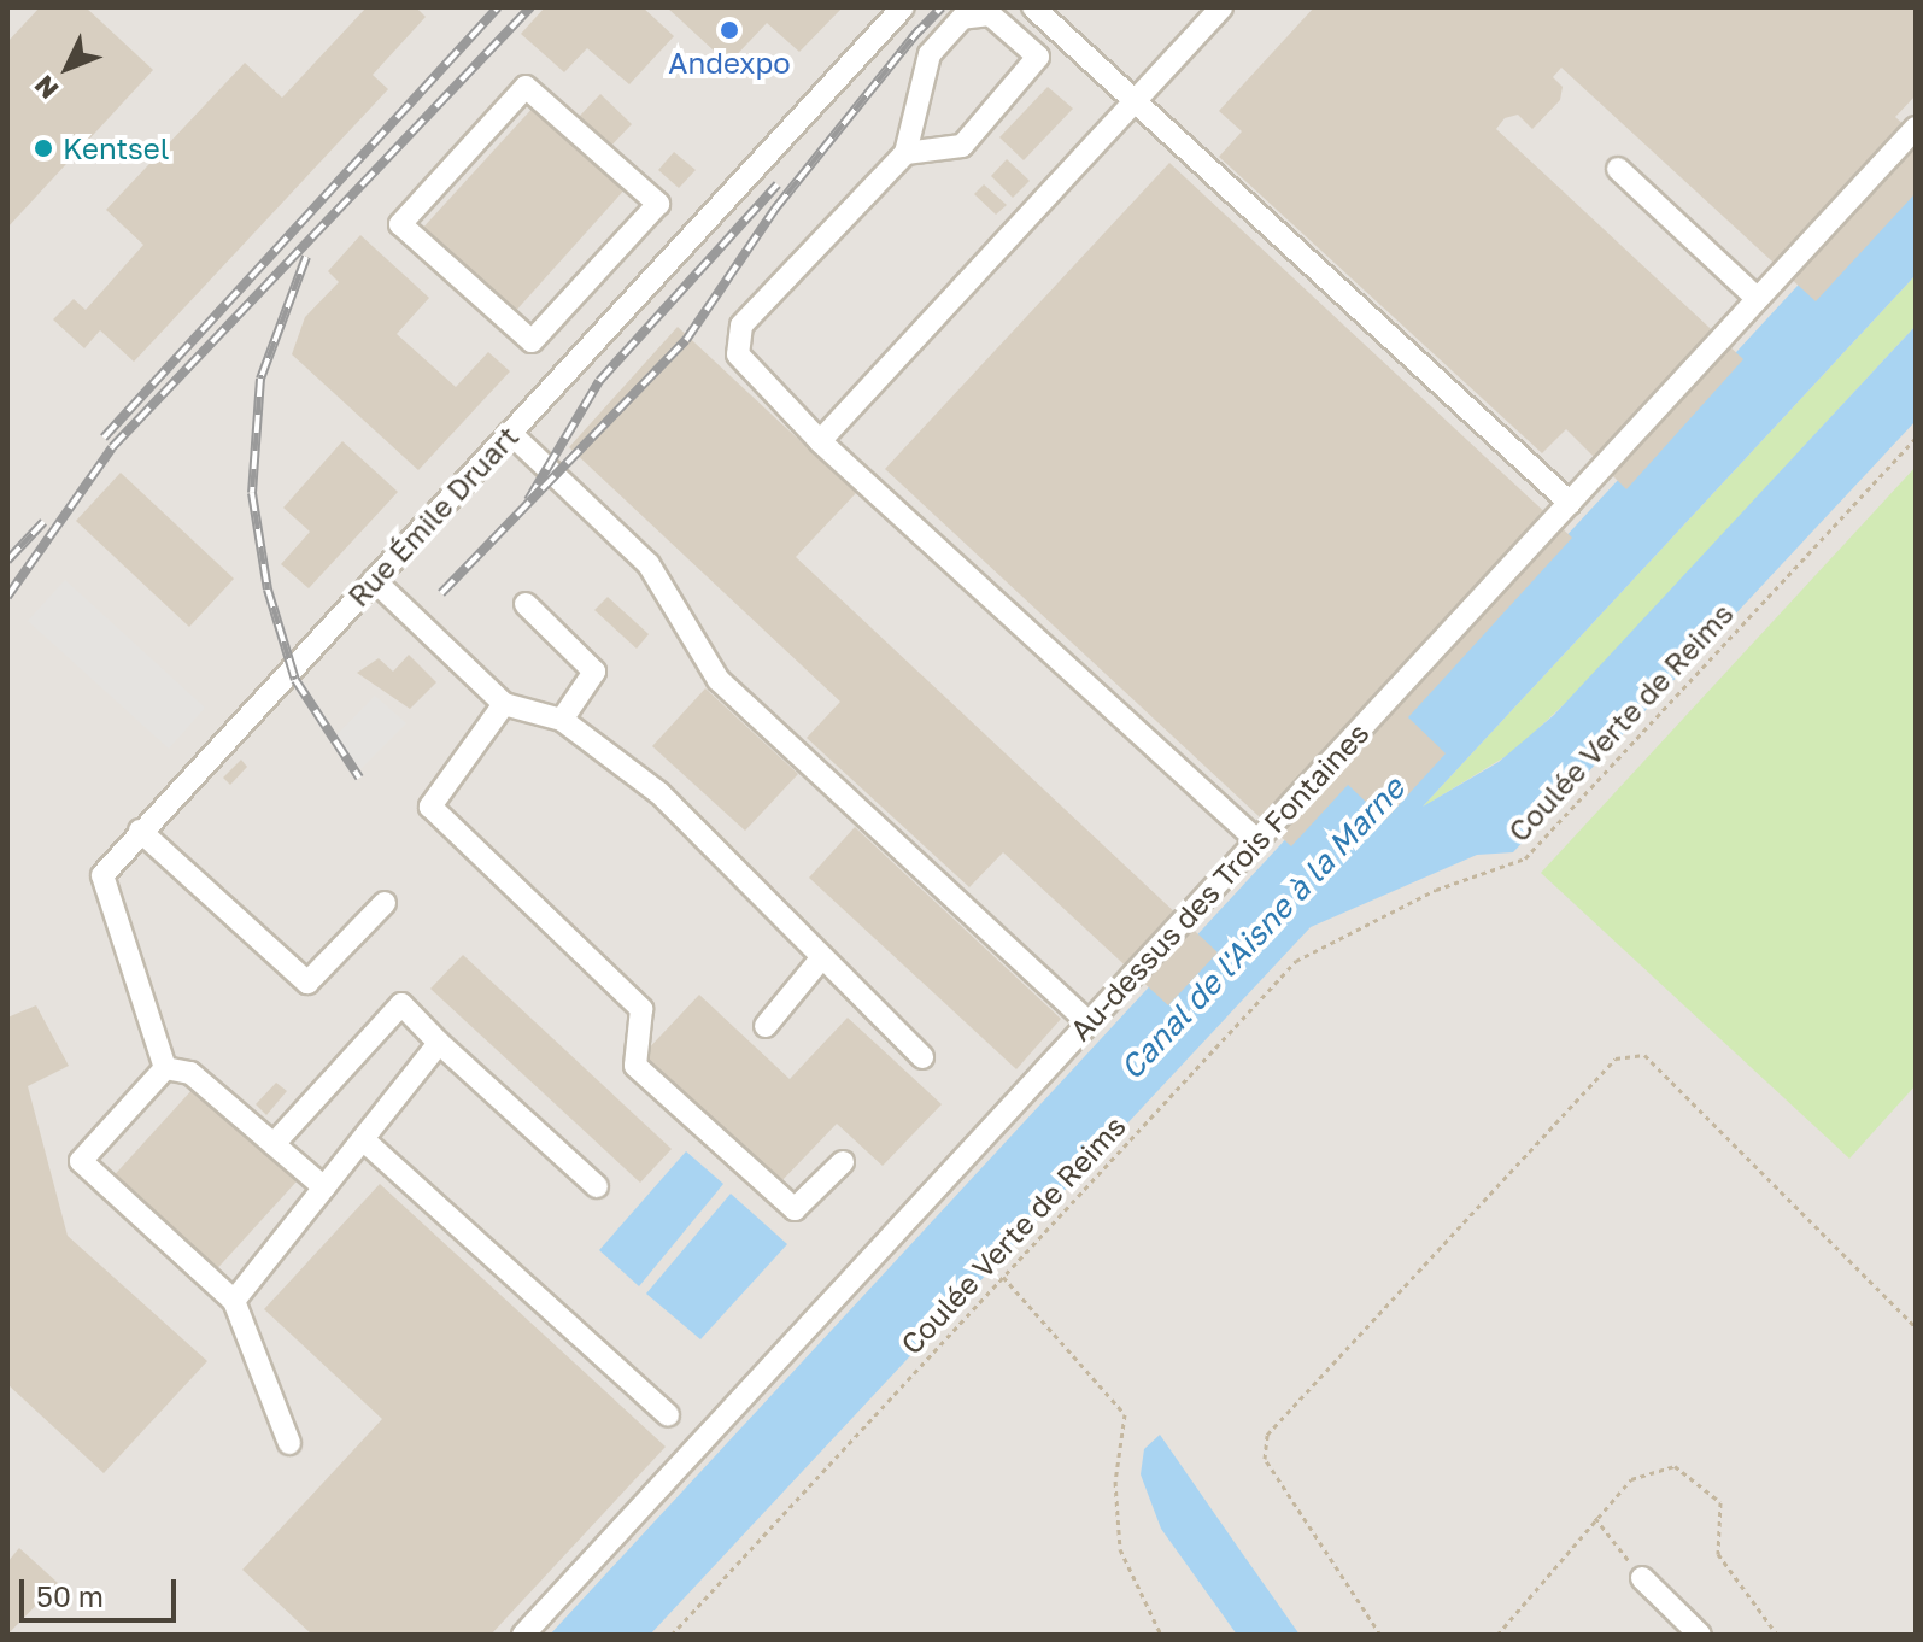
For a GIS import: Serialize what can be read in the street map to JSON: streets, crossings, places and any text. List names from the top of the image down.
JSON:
{
  "streets": {
    "street": ["Rue Émile Druart", "Au-dessus des Trois Fontaines"],
    "path": ["Coulée Verte de Reims"]
  },
  "water": ["Canal de l'Aisne à la Marne"],
  "places": ["Andexpo", "Kentsel"],
  "scale_bar": "50 m",
  "north": "bottom left"
}
